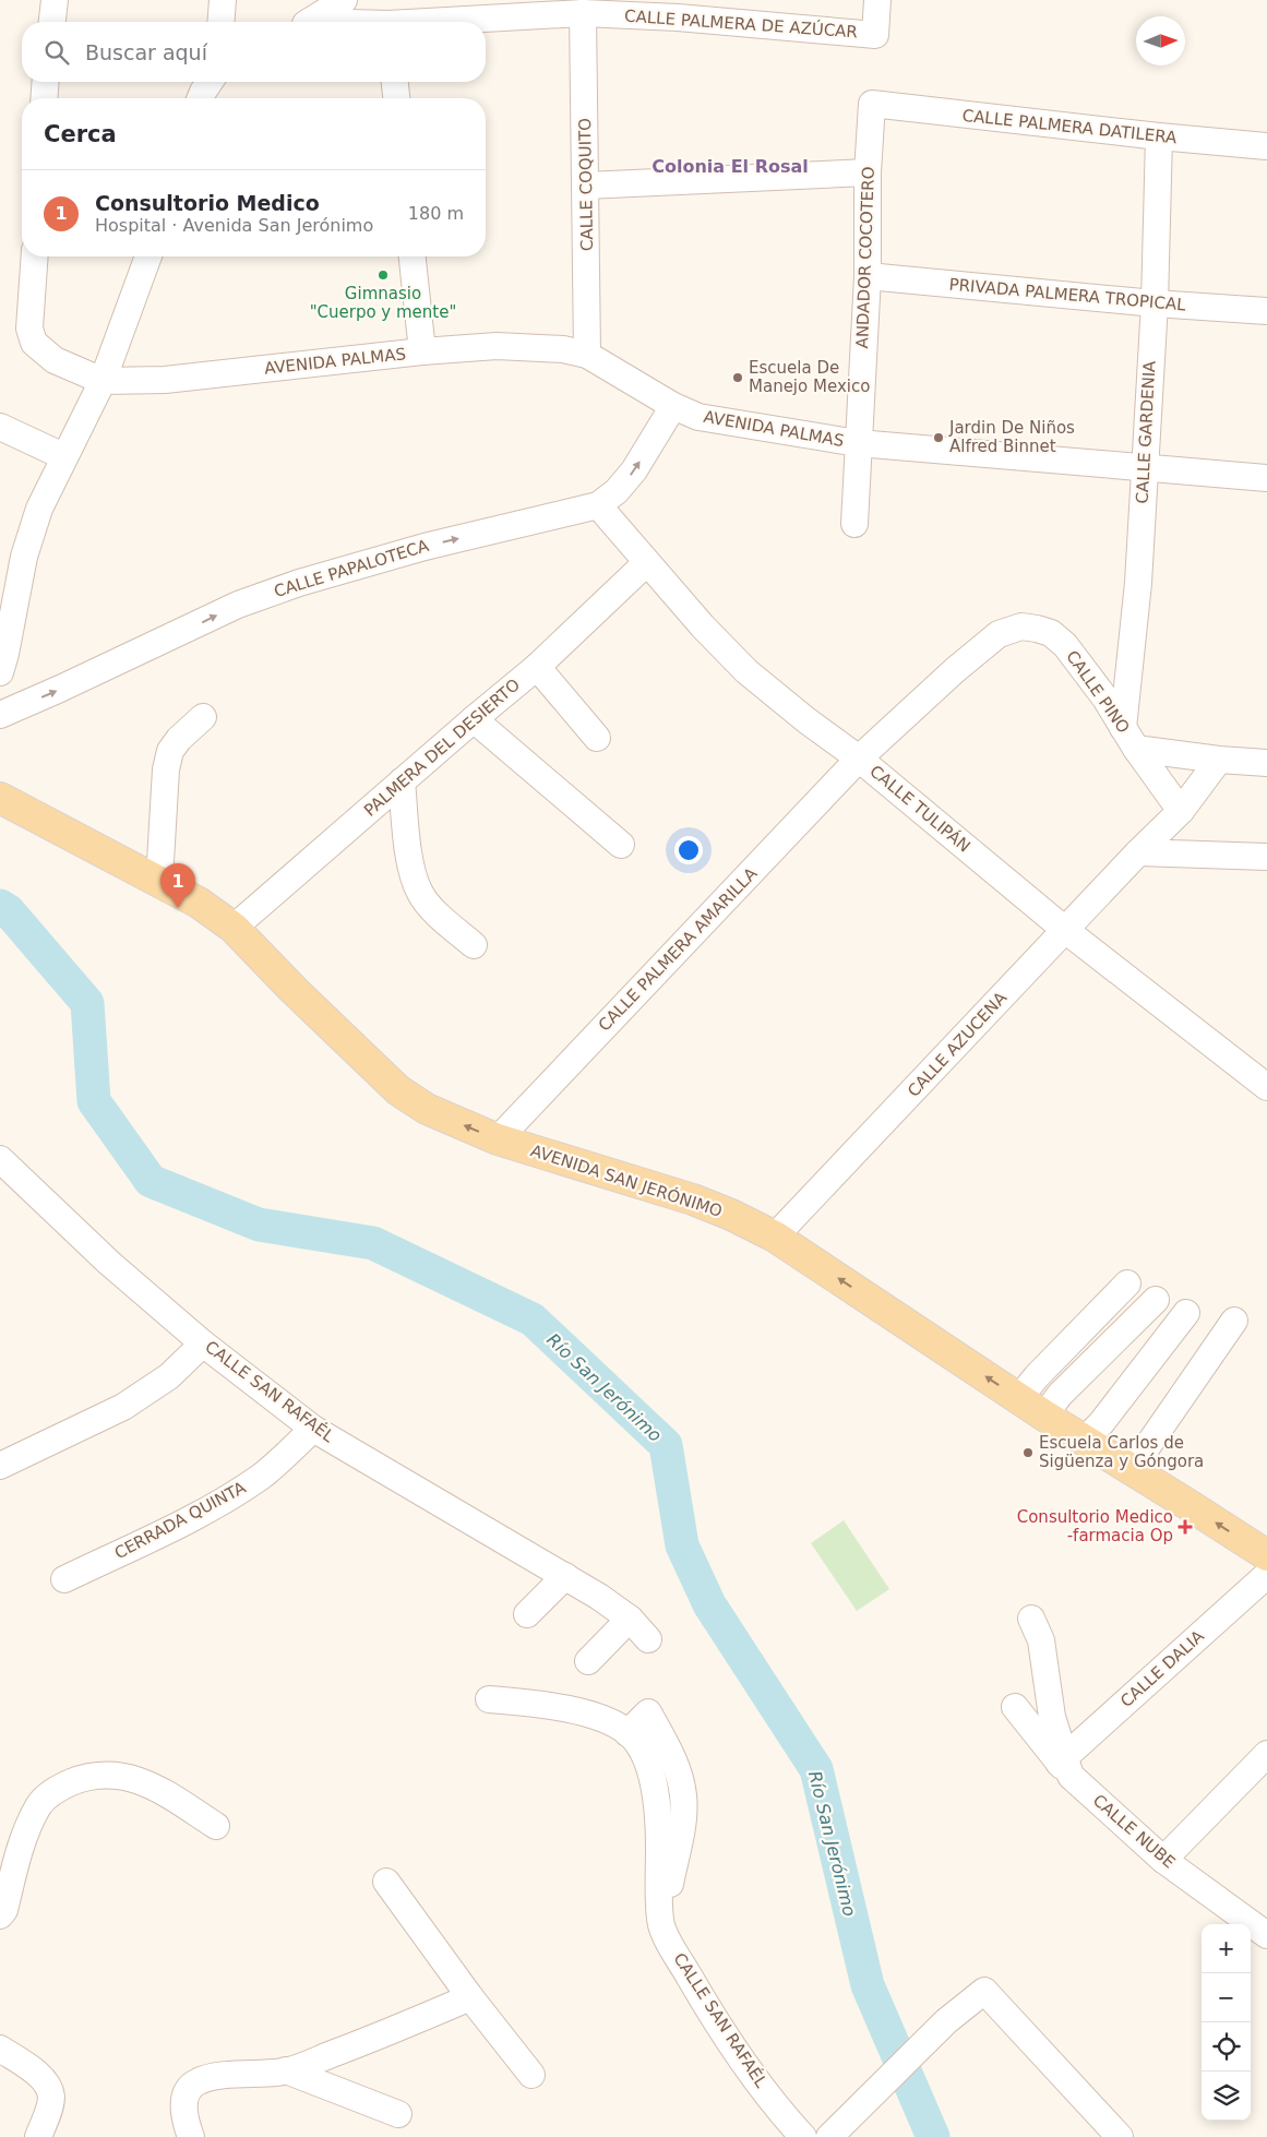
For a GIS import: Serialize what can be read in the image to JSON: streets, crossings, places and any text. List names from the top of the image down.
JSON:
{
  "streets": {
    "main road": ["AVENIDA SAN JERÓNIMO"],
    "street": [
      "CALLE PALMERA DE AZÚCAR",
      "CALLE PALMERA DATILERA",
      "CALLE COQUITO",
      "ANDADOR COCOTERO",
      "PRIVADA PALMERA TROPICAL",
      "AVENIDA PALMAS",
      "CALLE GARDENIA",
      "CALLE PAPALOTECA",
      "CALLE PINO",
      "PALMERA DEL DESIERTO",
      "CALLE TULIPÁN",
      "CALLE PALMERA AMARILLA",
      "CALLE AZUCENA",
      "CALLE SAN RAFAÉL",
      "CERRADA QUINTA",
      "CALLE DALIA",
      "CALLE NUBE"
    ]
  },
  "crossings": [
    ["CALLE PALMERA DE AZÚCAR", "CALLE COQUITO"],
    ["CALLE PALMERA DATILERA", "ANDADOR COCOTERO"],
    ["CALLE PALMERA DATILERA", "CALLE GARDENIA"],
    ["CALLE COQUITO", "AVENIDA PALMAS"],
    ["ANDADOR COCOTERO", "PRIVADA PALMERA TROPICAL"],
    ["ANDADOR COCOTERO", "AVENIDA PALMAS"],
    ["PRIVADA PALMERA TROPICAL", "CALLE GARDENIA"],
    ["AVENIDA PALMAS", "CALLE GARDENIA"],
    ["AVENIDA PALMAS", "CALLE PAPALOTECA"],
    ["CALLE GARDENIA", "CALLE PINO"],
    ["CALLE PAPALOTECA", "CALLE TULIPÁN"],
    ["CALLE PINO", "CALLE TULIPÁN"],
    ["CALLE PINO", "CALLE PALMERA AMARILLA"],
    ["CALLE PINO", "CALLE AZUCENA"],
    ["PALMERA DEL DESIERTO", "CALLE TULIPÁN"],
    ["PALMERA DEL DESIERTO", "AVENIDA SAN JERÓNIMO"],
    ["CALLE TULIPÁN", "CALLE PALMERA AMARILLA"],
    ["CALLE TULIPÁN", "CALLE AZUCENA"],
    ["CALLE PALMERA AMARILLA", "AVENIDA SAN JERÓNIMO"],
    ["CALLE AZUCENA", "AVENIDA SAN JERÓNIMO"],
    ["CALLE SAN RAFAÉL", "CERRADA QUINTA"],
    ["CALLE DALIA", "CALLE NUBE"]
  ],
  "one_way": ["CALLE PAPALOTECA", "AVENIDA SAN JERÓNIMO"],
  "districts": ["Colonia El Rosal"],
  "water": ["Río San Jerónimo"],
  "places": {
    "other": [
      "Gimnasio \"Cuerpo y mente\"",
      "Escuela De Manejo Mexico",
      "Jardin De Niños Alfred Binnet",
      "Escuela Carlos de Sigüenza y Góngora"
    ],
    "health": ["Consultorio Medico -farmacia Op"]
  },
  "north": "right",
  "page": {
    "search": "Buscar aquí",
    "heading": "Cerca",
    "list": [
      {
        "mark": "1",
        "name": "Consultorio Medico",
        "note": "Hospital · Avenida San Jerónimo",
        "value": "180 m"
      }
    ],
    "pins": "1",
    "map_buttons": ["+", "−"]
  }
}
